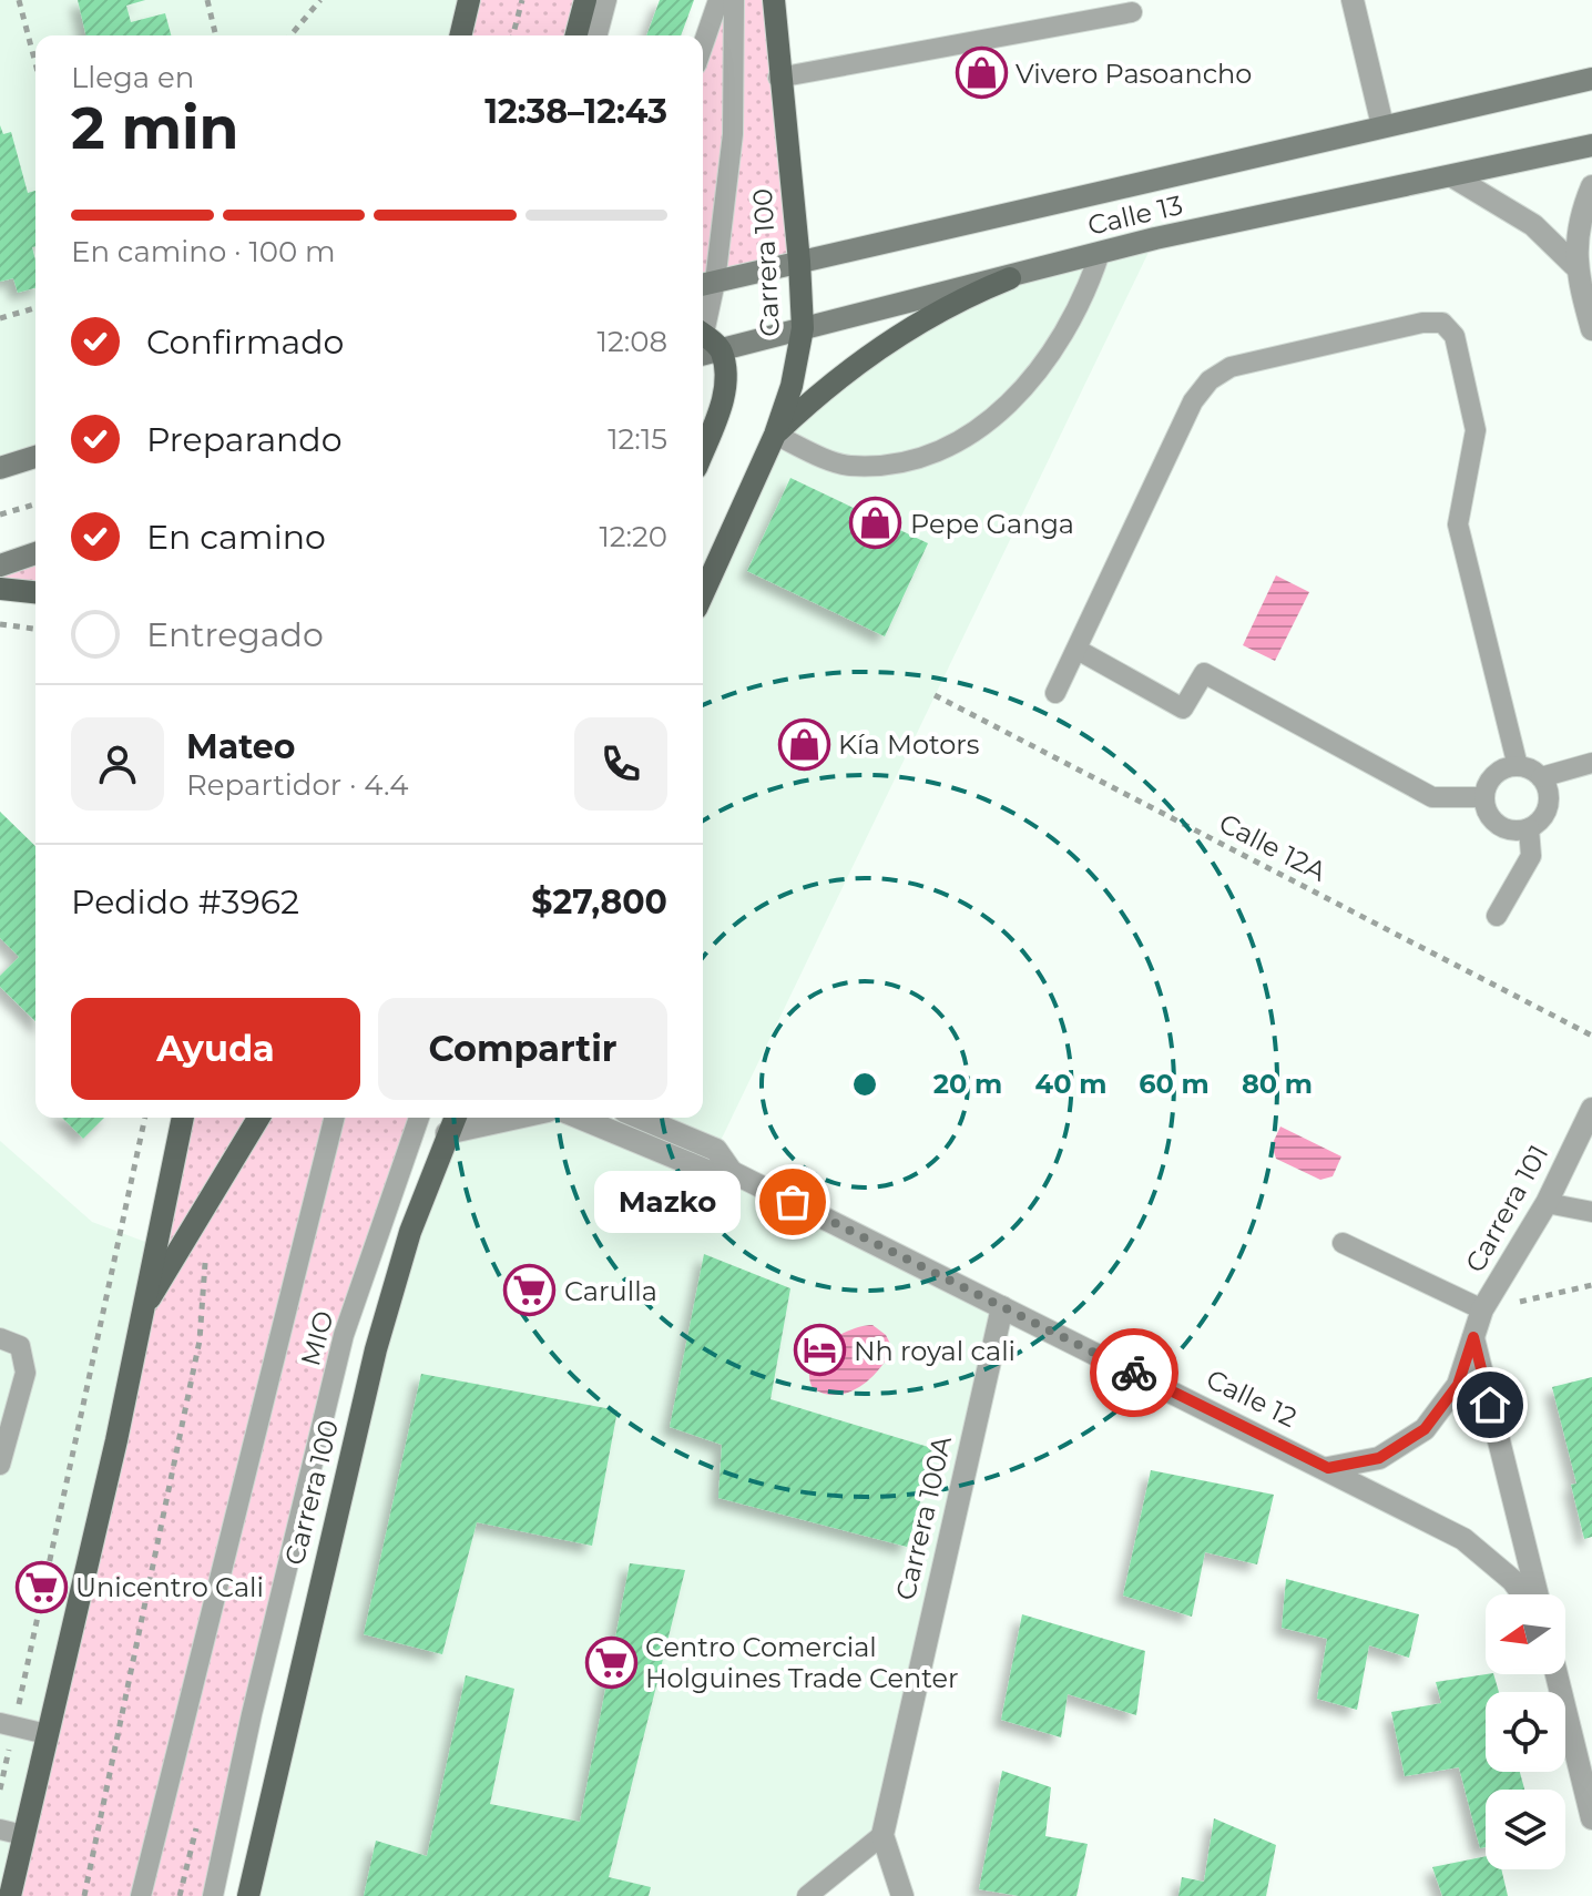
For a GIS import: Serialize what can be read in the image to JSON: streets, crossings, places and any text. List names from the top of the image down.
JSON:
{
  "streets": {
    "main road": ["Calle 13", "Carrera 100"],
    "street": ["Carrera 101", "Calle 12", "Carrera 100A"],
    "lane": ["MIO"],
    "path": ["Calle 12A"]
  },
  "crossings": [
    ["Calle 13", "Carrera 100"],
    ["Carrera 101", "Calle 12"],
    ["Calle 12", "Carrera 100A"]
  ],
  "places": {
    "shop": ["Vivero Pasoancho", "Pepe Ganga", "Kía Motors"],
    "other": ["Mazko"],
    "supermarket": ["Carulla", "Unicentro Cali", "Centro Comercial Holguines Trade Center"],
    "hotel": ["Nh royal cali"]
  },
  "north": "left",
  "page": {
    "heading": ["2 min", "Llega en", "12:38–12:43"],
    "panel": [
      "Mateo",
      "Repartidor · 4.4",
      "Pedido #3962",
      "$27,800"
    ],
    "bar": "En camino · 100 m",
    "list": [
      ["Confirmado", "12:08"],
      ["Preparando", "12:15"],
      ["En camino", "12:20"],
      "Entregado"
    ],
    "buttons": ["Ayuda", "Compartir"],
    "bubble": "Mazko"
  },
  "rings": [
    "20 m",
    "40 m",
    "60 m",
    "80 m"
  ]
}
